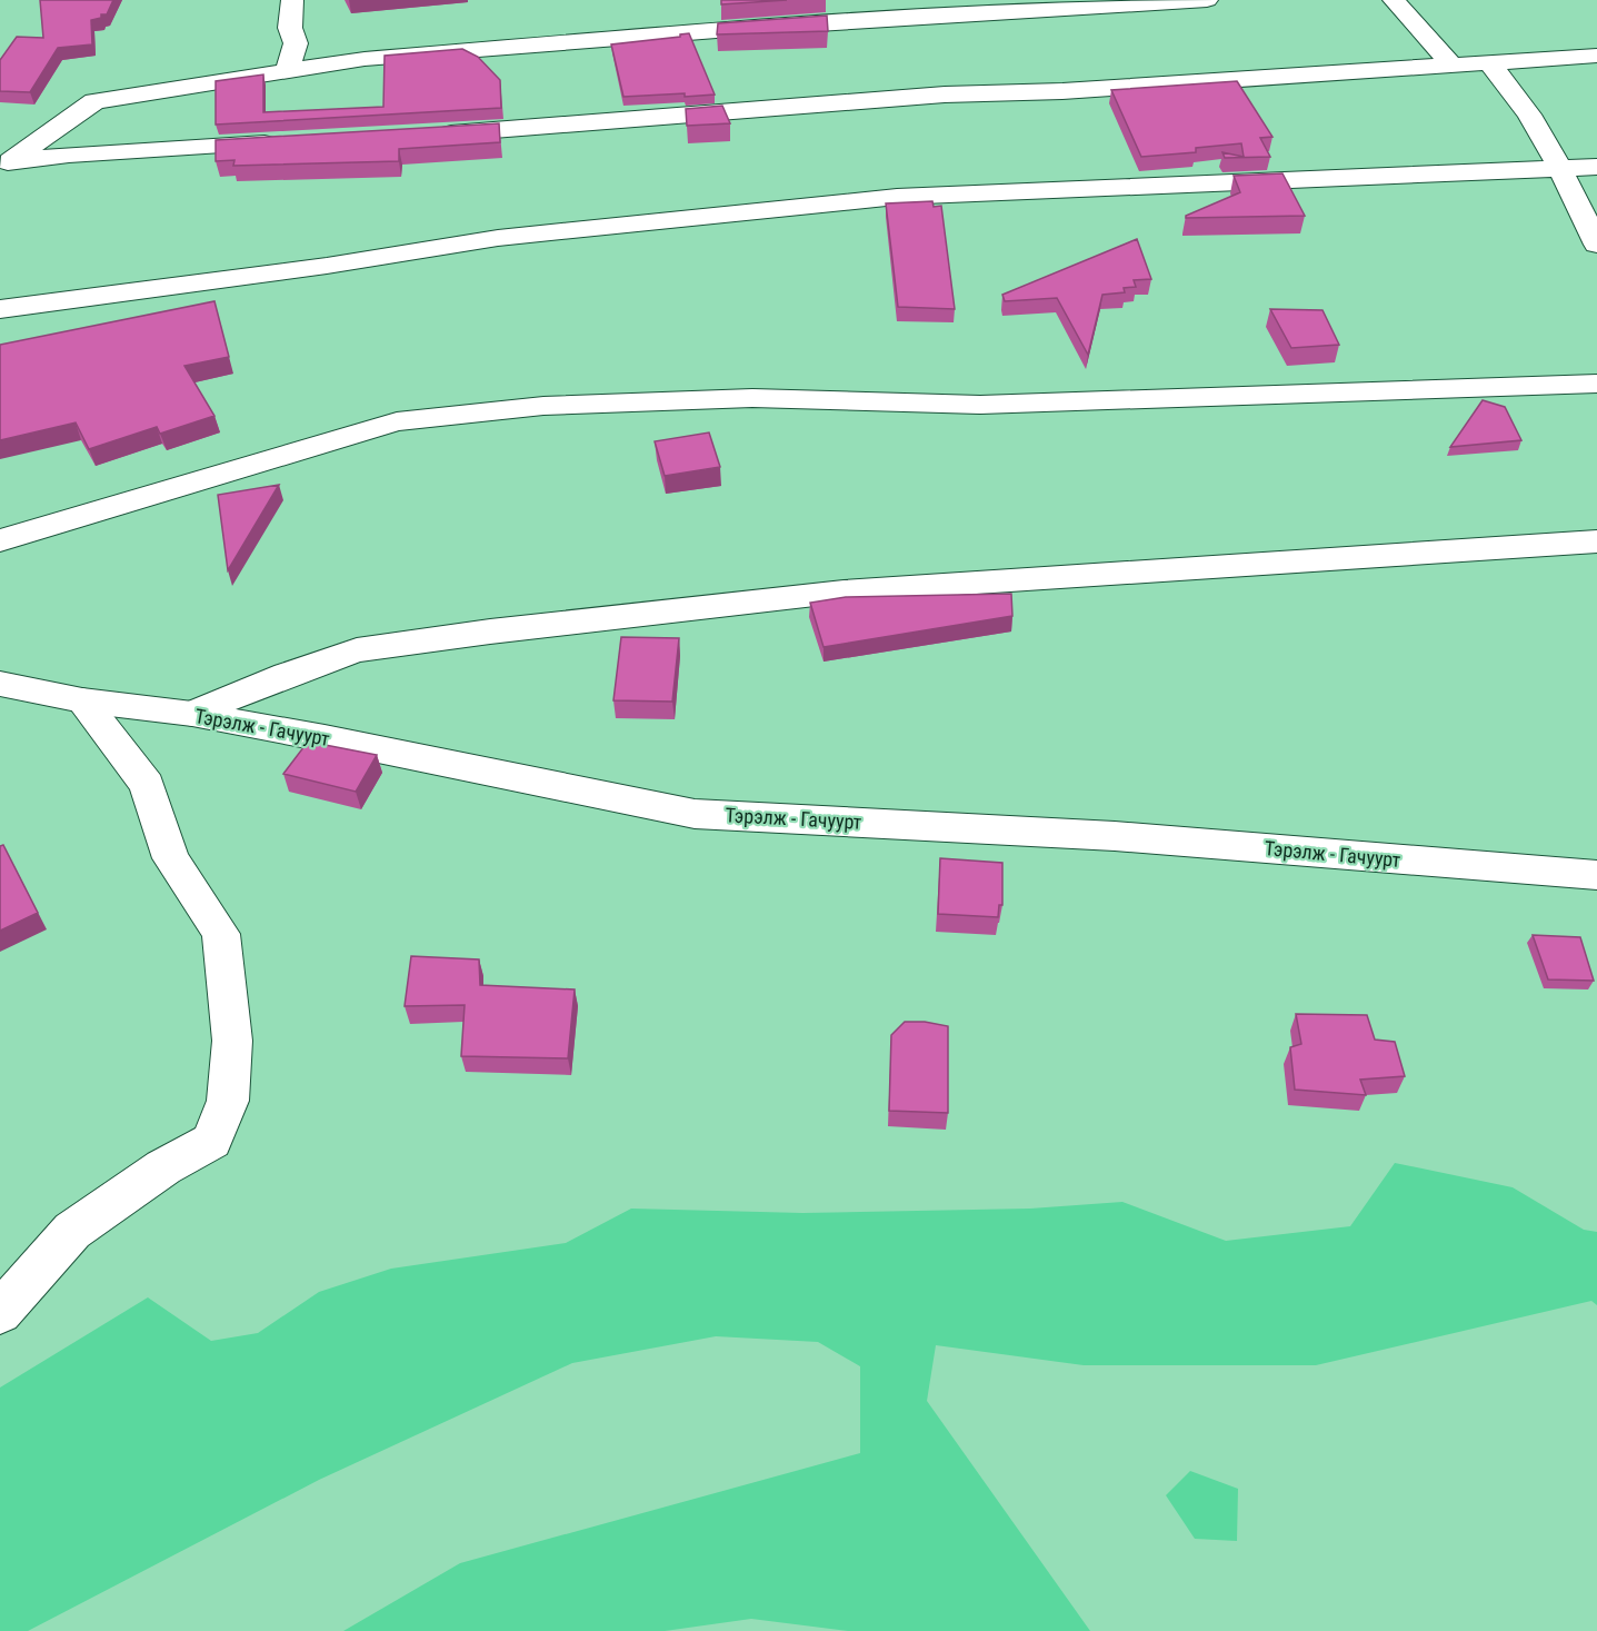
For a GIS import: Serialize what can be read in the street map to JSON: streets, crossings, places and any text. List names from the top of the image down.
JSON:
{
  "streets": {
    "street": ["Тэрэлж - Гачуурт"]
  }
}
